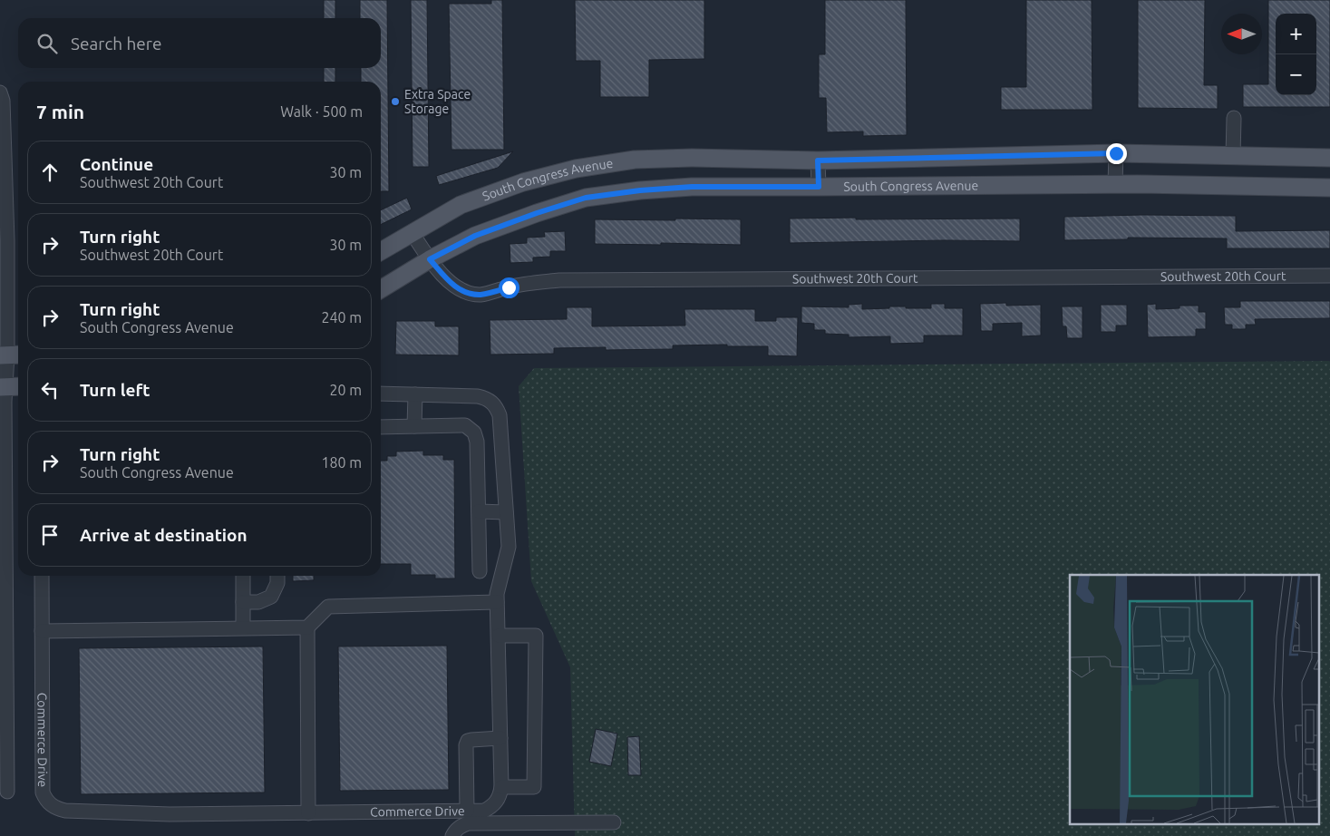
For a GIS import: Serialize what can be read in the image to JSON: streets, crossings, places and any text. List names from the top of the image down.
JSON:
{
  "streets": {
    "main road": ["South Congress Avenue"],
    "street": ["Southwest 20th Court", "Commerce Drive"]
  },
  "crossings": [
    ["South Congress Avenue", "Southwest 20th Court"]
  ],
  "places": ["Extra Space Storage"],
  "north": "left",
  "page": {
    "map_buttons": ["+", "−"],
    "search": "Search here",
    "heading": ["7 min", "Walk · 500 m"],
    "list": [
      ["Continue", "Southwest 20th Court", "30 m"],
      ["Turn right", "Southwest 20th Court", "30 m"],
      ["Turn right", "South Congress Avenue", "240 m"],
      ["Turn left", "20 m"],
      ["Turn right", "South Congress Avenue", "180 m"],
      "Arrive at destination"
    ]
  }
}
